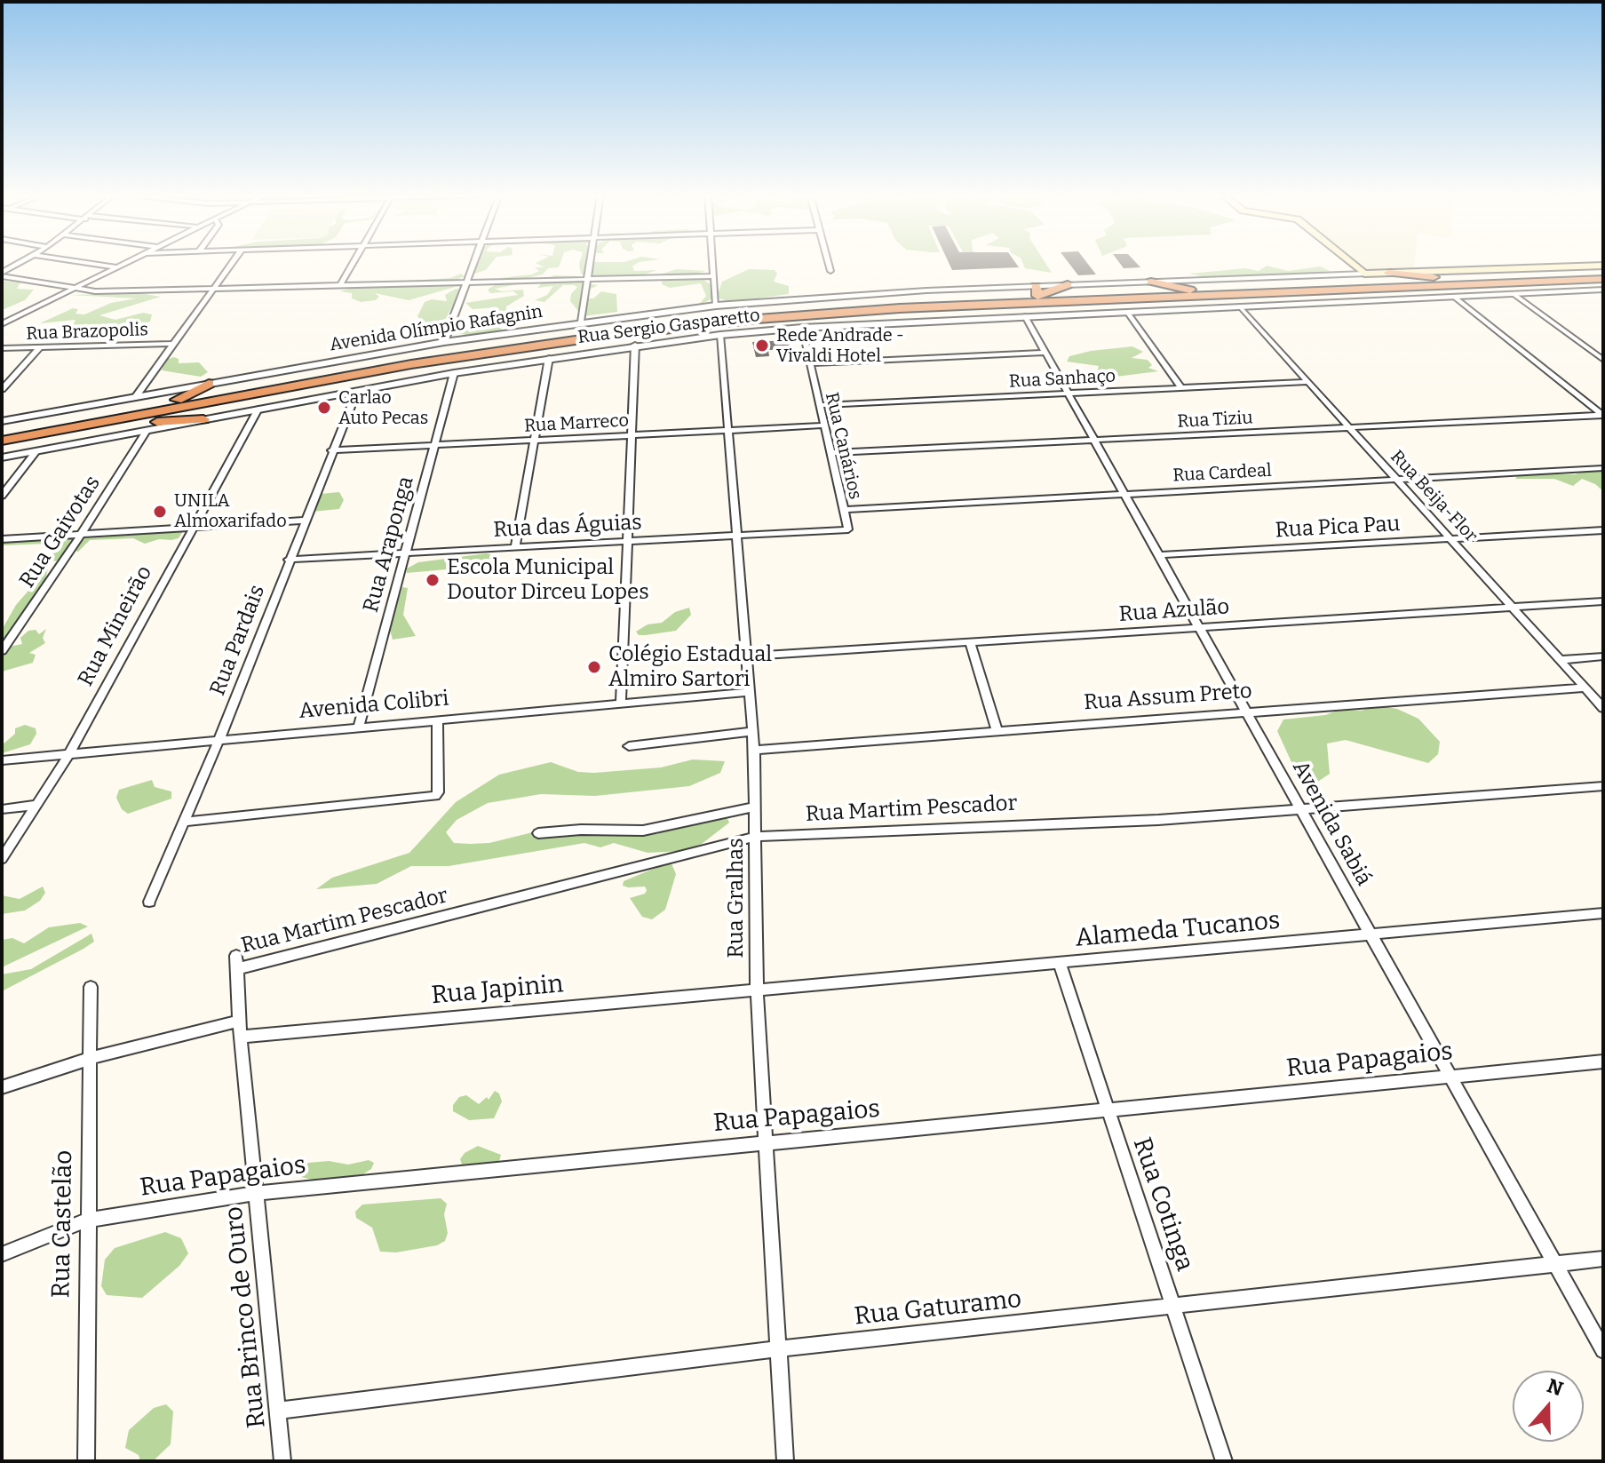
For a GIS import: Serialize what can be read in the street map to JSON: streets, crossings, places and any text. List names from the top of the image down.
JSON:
{
  "streets": {
    "street": [
      "Rua Sergio Gasparetto",
      "Avenida Olímpio Rafagnin",
      "Rua Brazopolis",
      "Rua Sanhaço",
      "Rua Tiziu",
      "Rua Marreco",
      "Rua Canários",
      "Rua Cardeal",
      "Rua Beija-Flor",
      "Rua das Águias",
      "Rua Pica Pau",
      "Rua Gaivotas",
      "Rua Araponga",
      "Rua Azulão",
      "Rua Mineirão",
      "Rua Pardais",
      "Rua Assum Preto",
      "Avenida Colibri",
      "Rua Martim Pescador",
      "Avenida Sabiá",
      "Rua Gralhas",
      "Alameda Tucanos",
      "Rua Japinin",
      "Rua Papagaios",
      "Rua Cotinga",
      "Rua Castelão",
      "Rua Gaturamo",
      "Rua Brinco de Ouro"
    ]
  },
  "crossings": [
    ["Rua Sergio Gasparetto", "Rua Canários"],
    ["Rua Sergio Gasparetto", "Rua Beija-Flor"],
    ["Rua Sergio Gasparetto", "Rua Gaivotas"],
    ["Rua Sergio Gasparetto", "Rua Araponga"],
    ["Rua Sergio Gasparetto", "Rua Mineirão"],
    ["Rua Sergio Gasparetto", "Rua Pardais"],
    ["Rua Sergio Gasparetto", "Avenida Sabiá"],
    ["Rua Sergio Gasparetto", "Rua Gralhas"],
    ["Rua Sanhaço", "Rua Canários"],
    ["Rua Sanhaço", "Rua Beija-Flor"],
    ["Rua Sanhaço", "Avenida Sabiá"],
    ["Rua Tiziu", "Rua Canários"],
    ["Rua Tiziu", "Rua Beija-Flor"],
    ["Rua Tiziu", "Avenida Sabiá"],
    ["Rua Marreco", "Rua Canários"],
    ["Rua Marreco", "Rua Araponga"],
    ["Rua Marreco", "Rua Pardais"],
    ["Rua Marreco", "Rua Gralhas"],
    ["Rua Canários", "Rua Cardeal"],
    ["Rua Canários", "Rua das Águias"],
    ["Rua Cardeal", "Rua Beija-Flor"],
    ["Rua Cardeal", "Avenida Sabiá"],
    ["Rua Beija-Flor", "Rua Pica Pau"],
    ["Rua Beija-Flor", "Rua Azulão"],
    ["Rua Beija-Flor", "Rua Assum Preto"],
    ["Rua das Águias", "Rua Araponga"],
    ["Rua das Águias", "Rua Pardais"],
    ["Rua das Águias", "Rua Gralhas"],
    ["Rua Pica Pau", "Avenida Sabiá"],
    ["Rua Araponga", "Avenida Colibri"],
    ["Rua Azulão", "Avenida Sabiá"],
    ["Rua Azulão", "Rua Gralhas"],
    ["Rua Mineirão", "Avenida Colibri"],
    ["Rua Pardais", "Avenida Colibri"],
    ["Rua Assum Preto", "Avenida Sabiá"],
    ["Rua Assum Preto", "Rua Gralhas"],
    ["Avenida Colibri", "Rua Gralhas"],
    ["Rua Martim Pescador", "Avenida Sabiá"],
    ["Rua Martim Pescador", "Rua Gralhas"],
    ["Rua Martim Pescador", "Rua Brinco de Ouro"],
    ["Avenida Sabiá", "Alameda Tucanos"],
    ["Avenida Sabiá", "Rua Papagaios"],
    ["Avenida Sabiá", "Rua Gaturamo"],
    ["Rua Gralhas", "Alameda Tucanos"],
    ["Rua Gralhas", "Rua Japinin"],
    ["Rua Gralhas", "Rua Papagaios"],
    ["Rua Gralhas", "Rua Gaturamo"],
    ["Alameda Tucanos", "Rua Japinin"],
    ["Alameda Tucanos", "Rua Cotinga"],
    ["Rua Japinin", "Rua Brinco de Ouro"],
    ["Rua Papagaios", "Rua Cotinga"],
    ["Rua Papagaios", "Rua Castelão"],
    ["Rua Papagaios", "Rua Brinco de Ouro"],
    ["Rua Cotinga", "Rua Gaturamo"],
    ["Rua Gaturamo", "Rua Brinco de Ouro"]
  ],
  "places": [
    "Rede Andrade - Vivaldi Hotel",
    "Carlao Auto Pecas",
    "UNILA Almoxarifado",
    "Escola Municipal Doutor Dirceu Lopes",
    "Colégio Estadual Almiro Sartori"
  ],
  "north": "top"
}
